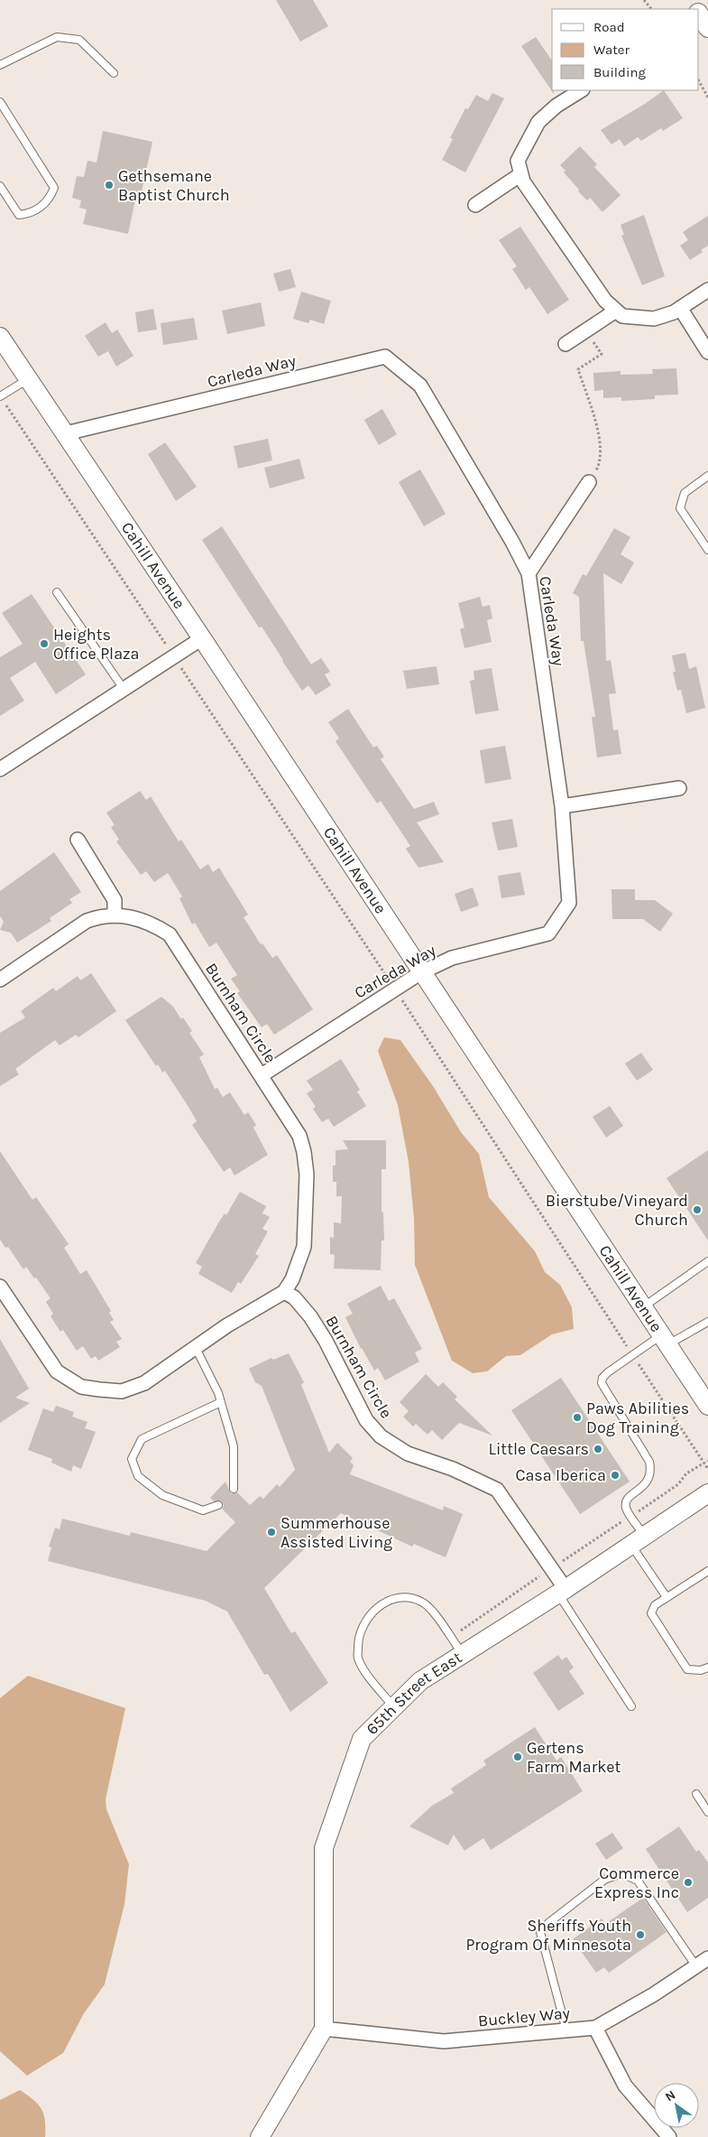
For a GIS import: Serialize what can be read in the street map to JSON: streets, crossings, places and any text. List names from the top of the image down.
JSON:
{
  "streets": {
    "street": [
      "Carleda Way",
      "Cahill Avenue",
      "Burnham Circle",
      "65th Street East",
      "Buckley Way"
    ]
  },
  "crossings": [
    ["Carleda Way", "Cahill Avenue"],
    ["Carleda Way", "Burnham Circle"],
    ["Burnham Circle", "65th Street East"],
    ["65th Street East", "Buckley Way"]
  ],
  "places": [
    "Gethsemane Baptist Church",
    "Heights Office Plaza",
    "Bierstube/Vineyard Church",
    "Paws Abilities Dog Training",
    "Little Caesars",
    "Casa Iberica",
    "Summerhouse Assisted Living",
    "Gertens Farm Market",
    "Commerce Express Inc",
    "Sheriffs Youth Program Of Minnesota"
  ],
  "legend": ["Road", "Water", "Building"],
  "north": "top left"
}
